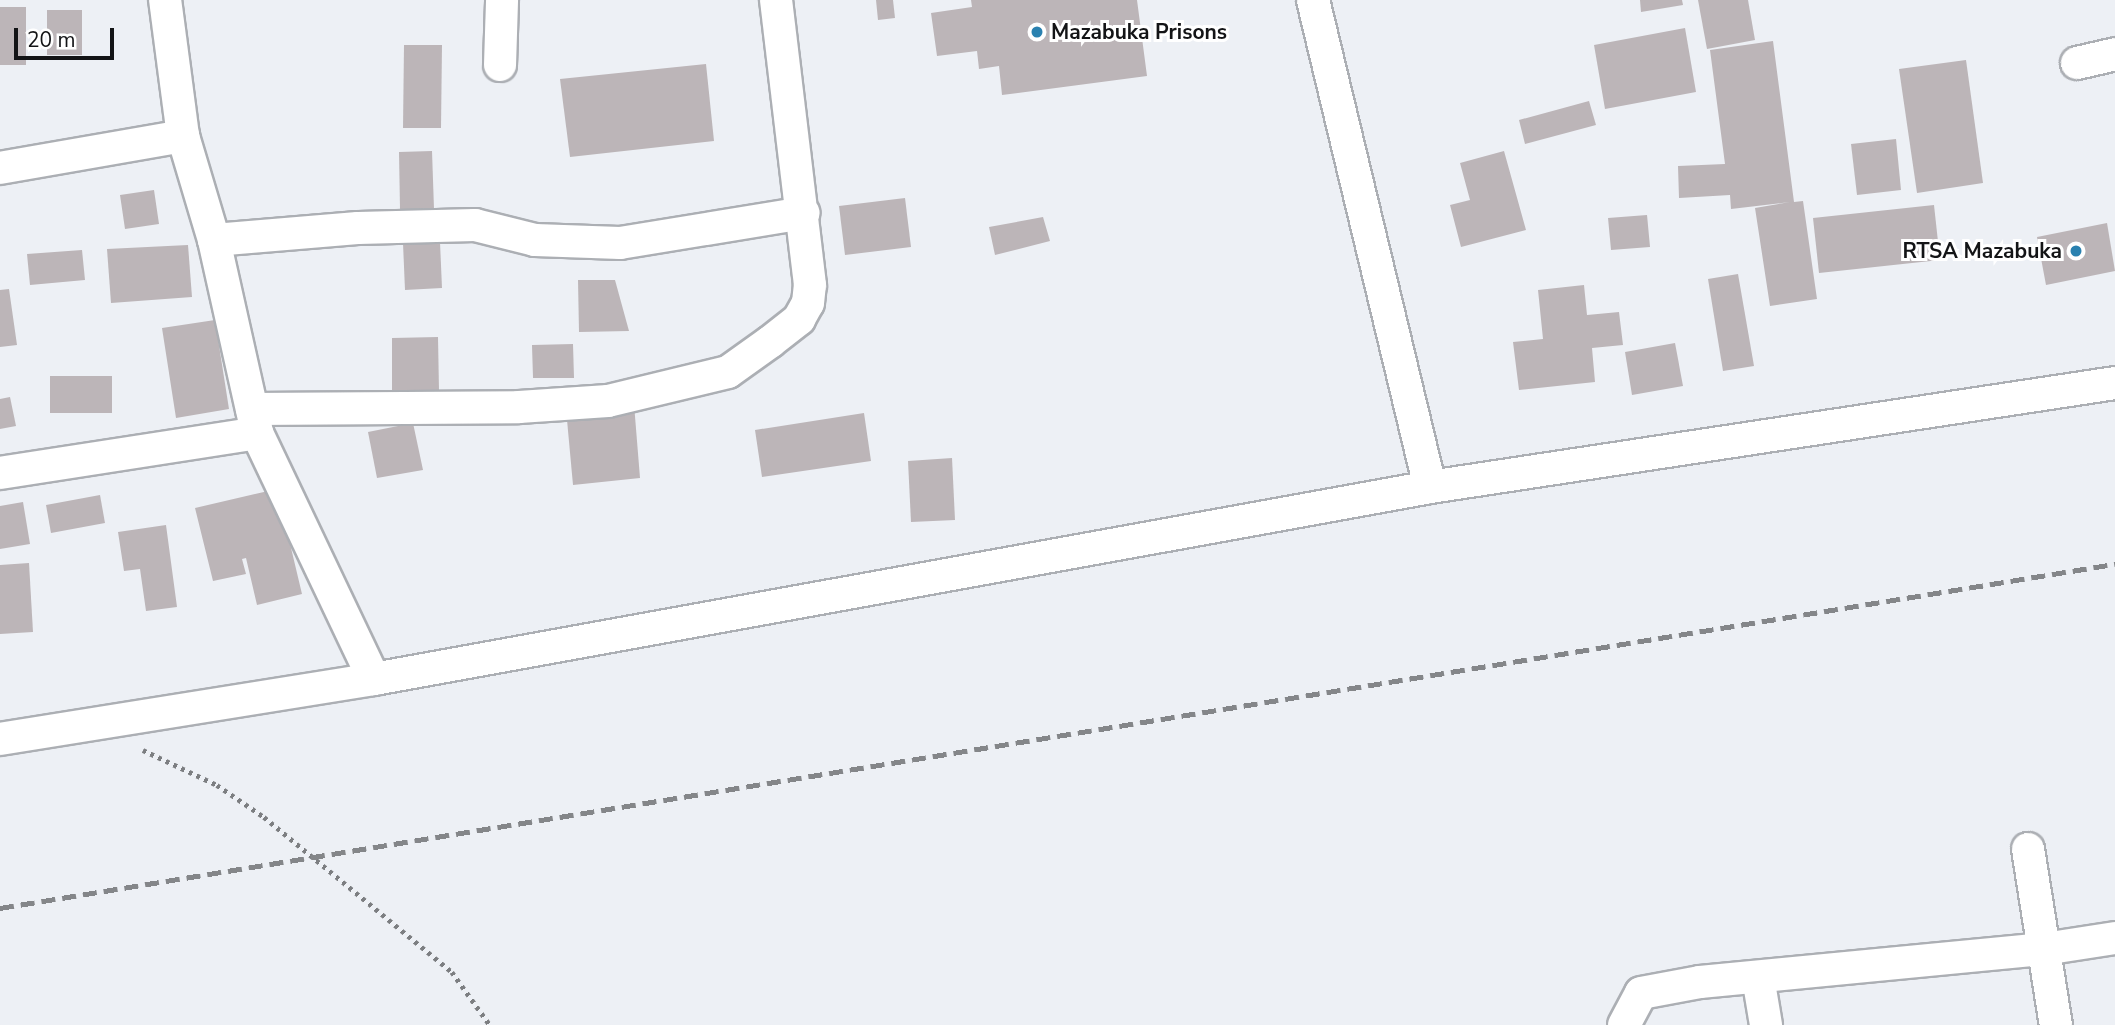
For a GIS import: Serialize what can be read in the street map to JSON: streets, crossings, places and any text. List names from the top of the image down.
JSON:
{
  "places": ["Mazabuka Prisons", "RTSA Mazabuka"],
  "scale_bar": "20 m"
}
